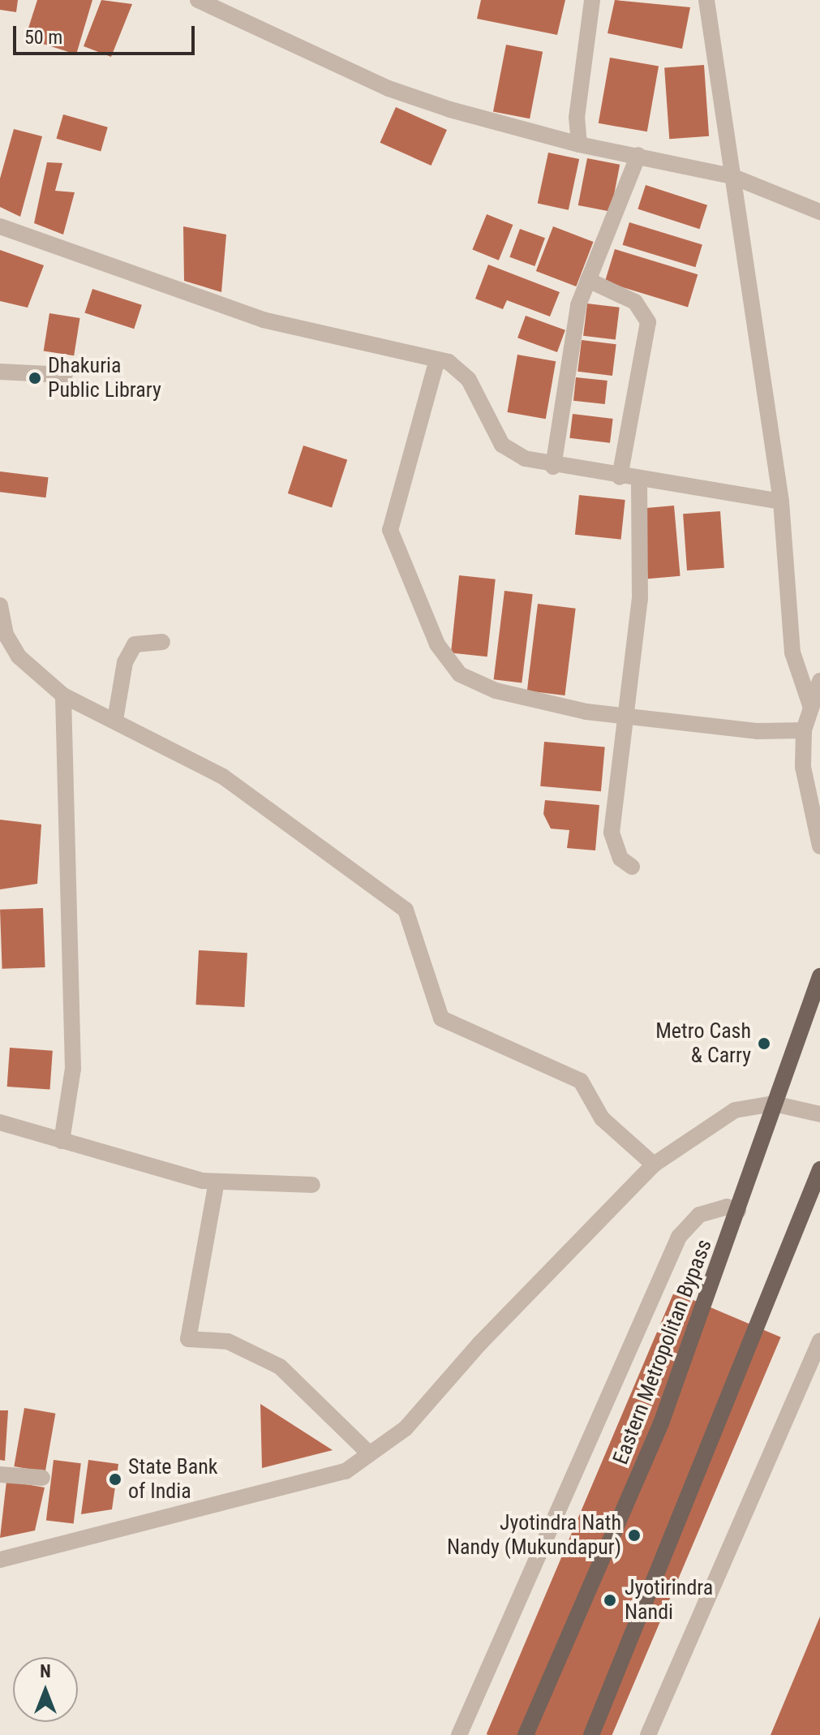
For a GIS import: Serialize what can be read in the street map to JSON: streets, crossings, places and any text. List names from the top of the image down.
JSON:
{
  "streets": {
    "main road": ["Eastern Metropolitan Bypass"]
  },
  "places": [
    "Dhakuria Public Library",
    "Metro Cash & Carry",
    "State Bank of India",
    "Jyotindra Nath Nandy (Mukundapur)",
    "Jyotirindra Nandi"
  ],
  "scale_bar": "50 m",
  "north": "top"
}
